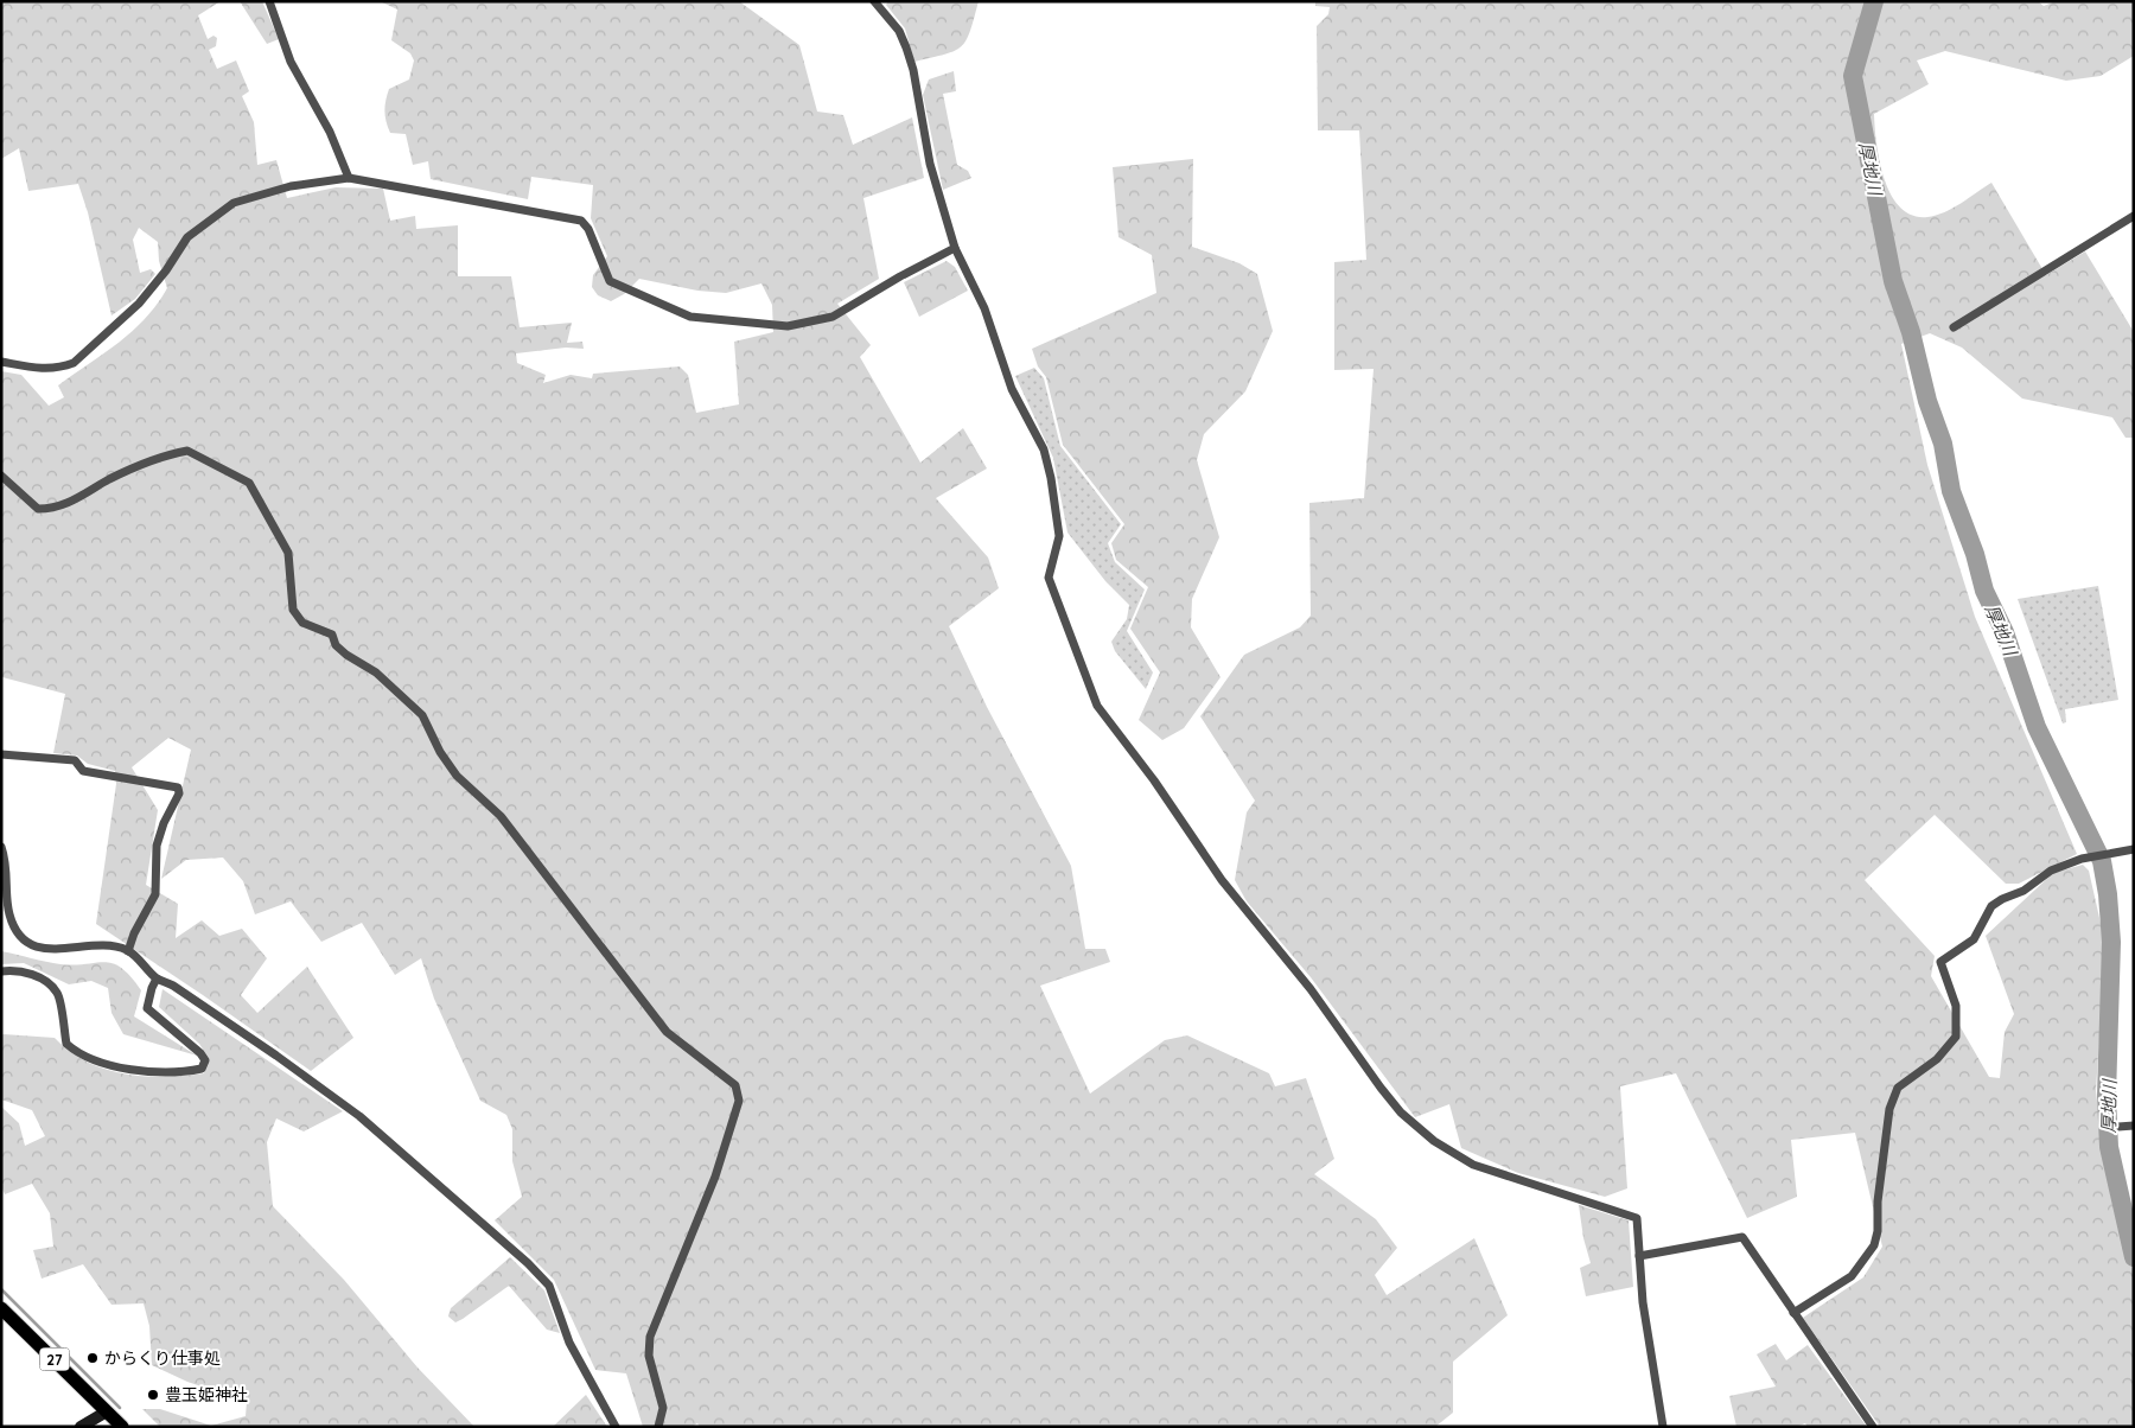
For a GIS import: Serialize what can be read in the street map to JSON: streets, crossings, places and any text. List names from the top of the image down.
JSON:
{
  "streets": {
    "main road": ["27"]
  },
  "water": ["厚地川"],
  "places": ["からくり仕事処", "豊玉姫神社"]
}
